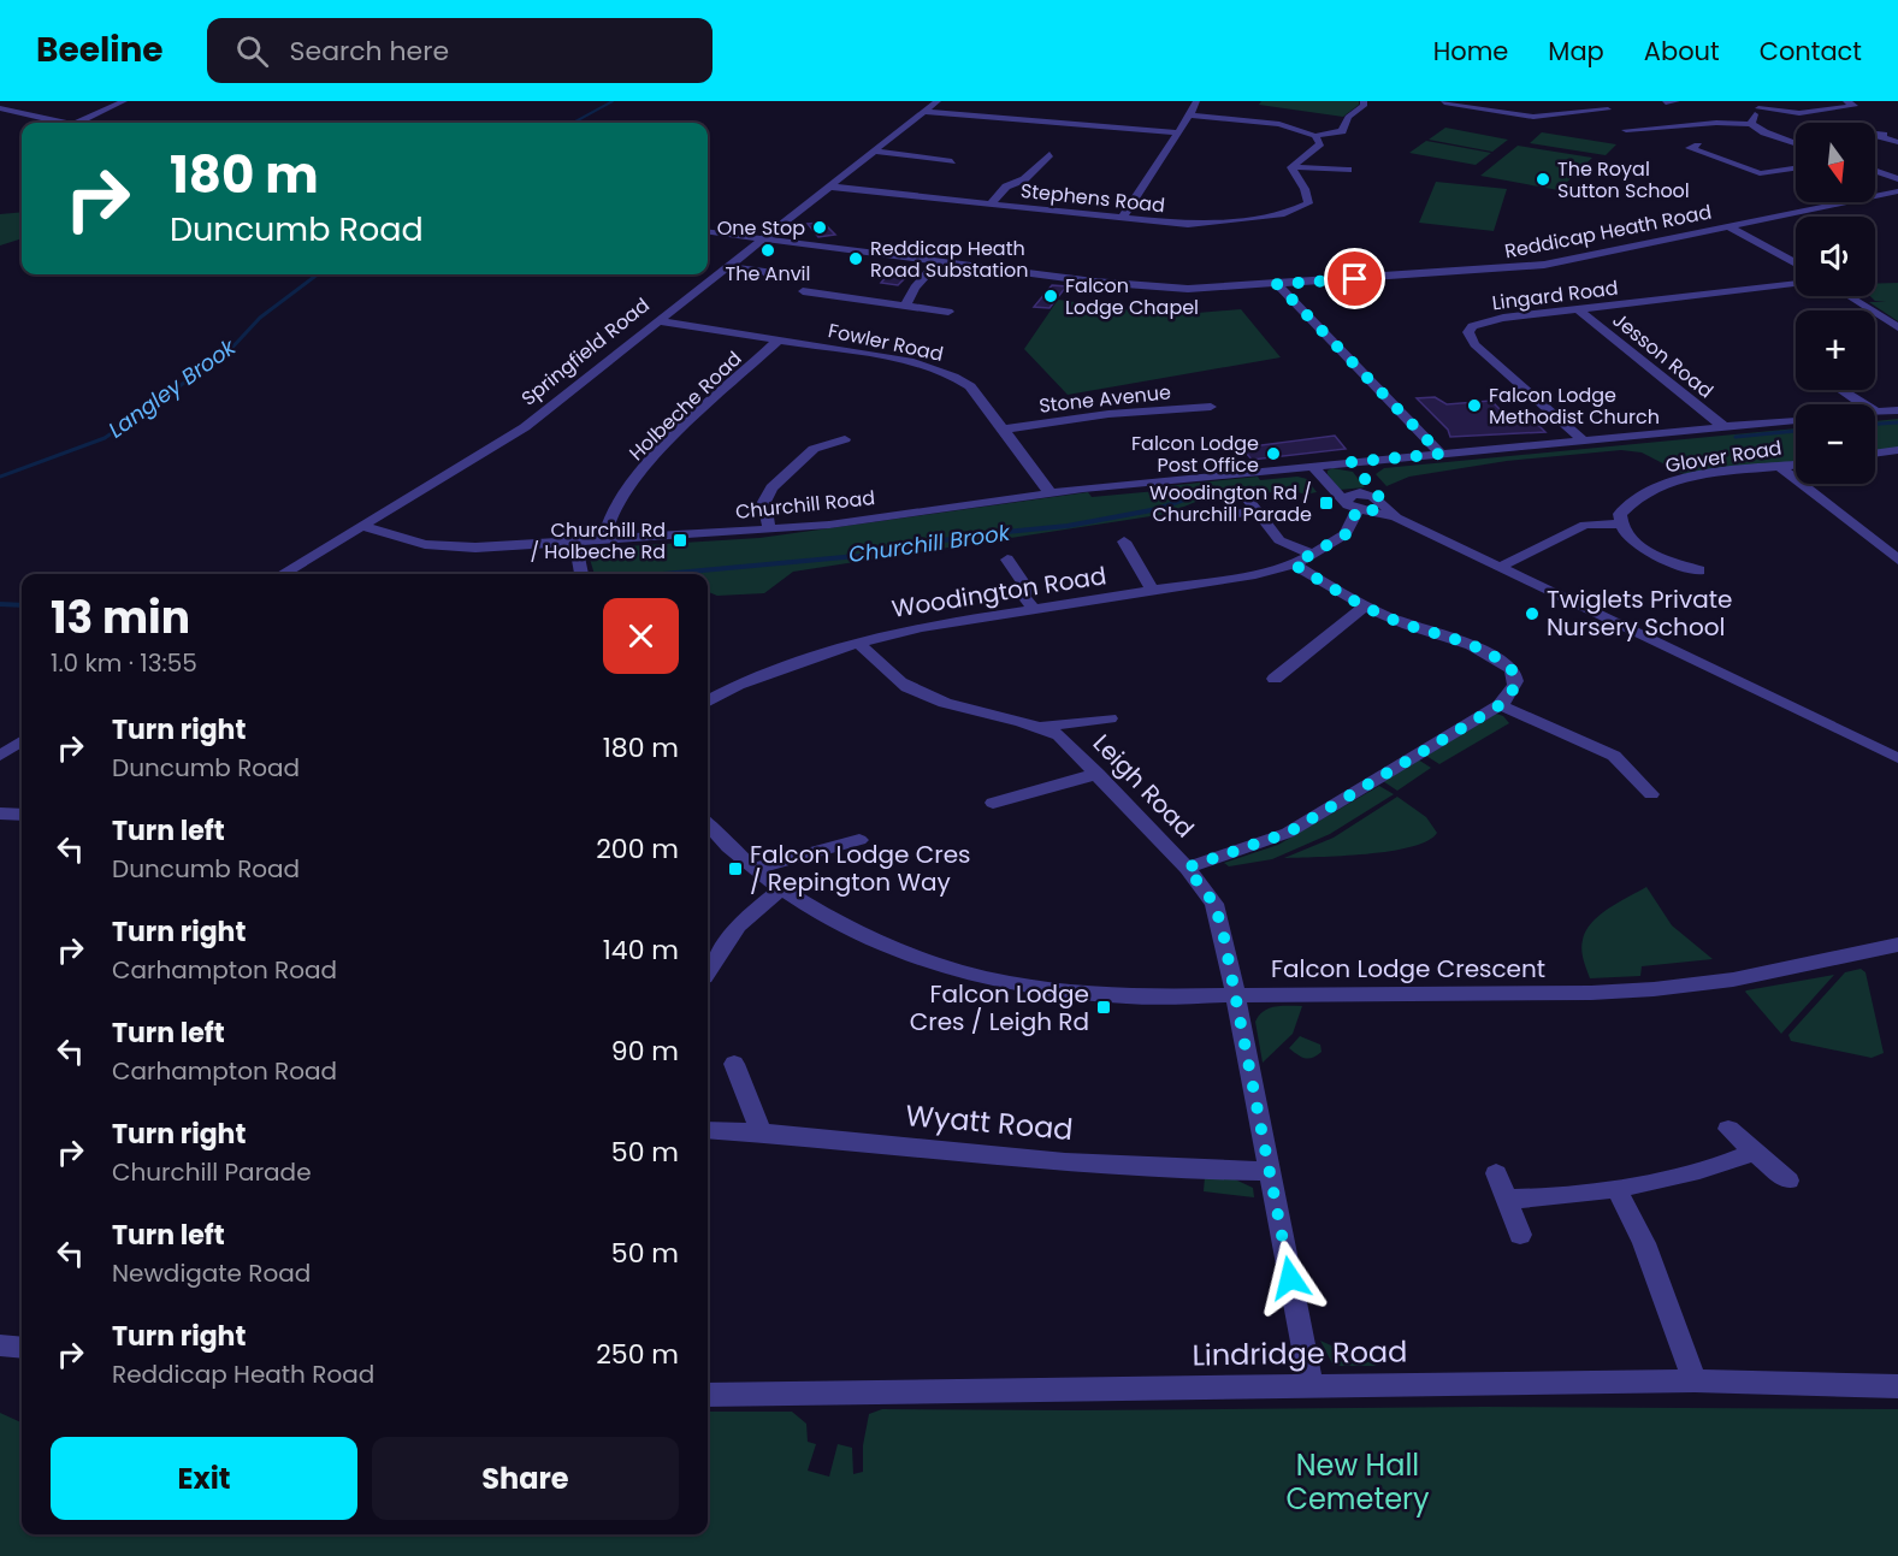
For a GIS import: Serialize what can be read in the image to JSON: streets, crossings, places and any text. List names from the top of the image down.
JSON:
{
  "streets": {
    "street": [
      "Stephens Road",
      "Reddicap Heath Road",
      "Lingard Road",
      "Fowler Road",
      "Springfield Road",
      "Jesson Road",
      "Stone Avenue",
      "Holbeche Road",
      "Glover Road",
      "Churchill Road",
      "Woodington Road",
      "Leigh Road",
      "Falcon Lodge Crescent",
      "Wyatt Road",
      "Lindridge Road"
    ]
  },
  "crossings": [
    ["Stephens Road", "Springfield Road"],
    ["Reddicap Heath Road", "Springfield Road"],
    ["Lingard Road", "Jesson Road"],
    ["Fowler Road", "Springfield Road"],
    ["Fowler Road", "Stone Avenue"],
    ["Fowler Road", "Holbeche Road"],
    ["Fowler Road", "Churchill Road"],
    ["Springfield Road", "Churchill Road"],
    ["Holbeche Road", "Churchill Road"],
    ["Woodington Road", "Leigh Road"],
    ["Leigh Road", "Falcon Lodge Crescent"],
    ["Leigh Road", "Wyatt Road"],
    ["Leigh Road", "Lindridge Road"]
  ],
  "water": ["Langley Brook", "Churchill Brook"],
  "parks": ["New Hall Cemetery"],
  "places": {
    "other": [
      "The Royal Sutton School",
      "One Stop",
      "The Anvil",
      "Reddicap Heath Road Substation",
      "Falcon Lodge Chapel",
      "Falcon Lodge Methodist Church",
      "Falcon Lodge Post Office",
      "Twiglets Private Nursery School"
    ],
    "transit": [
      "Woodington Rd / Churchill Parade",
      "Churchill Rd / Holbeche Rd",
      "Falcon Lodge Cres / Repington Way",
      "Falcon Lodge Cres / Leigh Rd"
    ]
  },
  "north": "bottom",
  "page": {
    "header": "Beeline",
    "search": "Search here",
    "nav": [
      "Home",
      "Map",
      "About",
      "Contact"
    ],
    "map_buttons": ["+", "−"],
    "turn": ["180 m", "Duncumb Road"],
    "heading": ["13 min", "1.0 km · 13:55"],
    "list": [
      {
        "name": "Turn right",
        "note": "Duncumb Road",
        "value": "180 m"
      },
      {
        "name": "Turn left",
        "note": "Duncumb Road",
        "value": "200 m"
      },
      {
        "name": "Turn right",
        "note": "Carhampton Road",
        "value": "140 m"
      },
      {
        "name": "Turn left",
        "note": "Carhampton Road",
        "value": "90 m"
      },
      {
        "name": "Turn right",
        "note": "Churchill Parade",
        "value": "50 m"
      },
      {
        "name": "Turn left",
        "note": "Newdigate Road",
        "value": "50 m"
      },
      {
        "name": "Turn right",
        "note": "Reddicap Heath Road",
        "value": "250 m"
      }
    ],
    "buttons": ["Exit", "Share"]
  }
}
